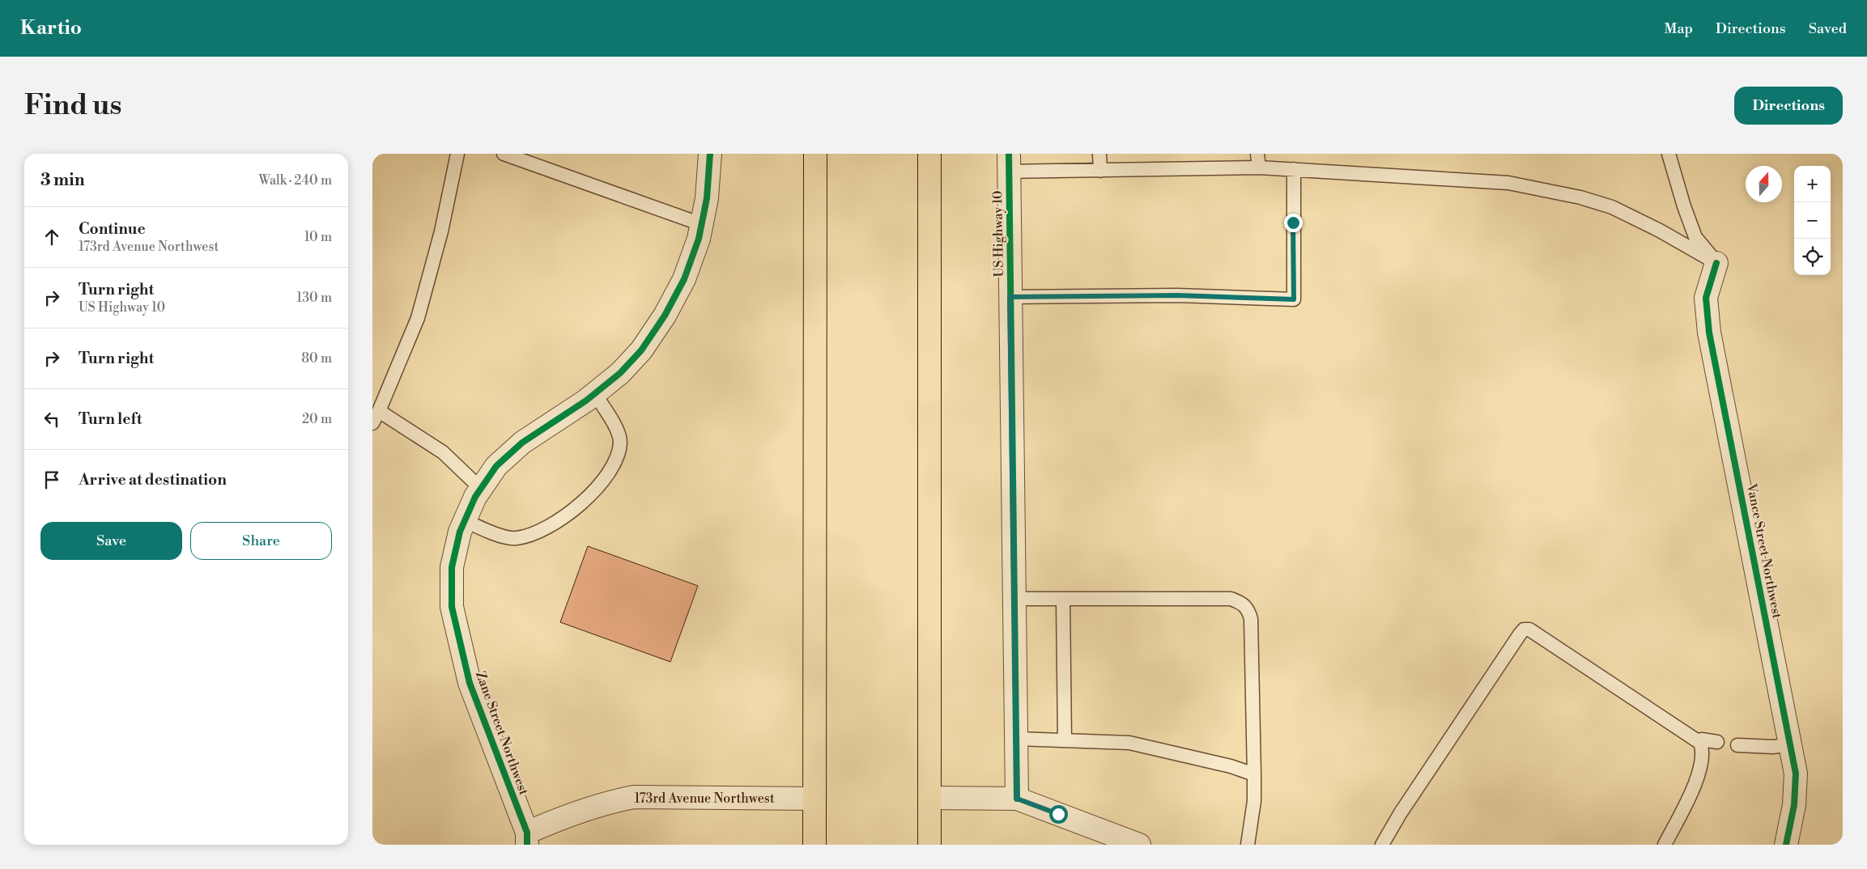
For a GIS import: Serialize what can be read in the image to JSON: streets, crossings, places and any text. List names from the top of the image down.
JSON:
{
  "streets": {
    "street": [
      "US Highway 10",
      "Vance Street Northwest",
      "Zane Street Northwest",
      "173rd Avenue Northwest"
    ]
  },
  "crossings": [
    ["Zane Street Northwest", "173rd Avenue Northwest"]
  ],
  "north": "top",
  "page": {
    "header": "Kartio",
    "nav": ["Map", "Directions", "Saved"],
    "buttons": [
      "Directions",
      ["Save", "Share"]
    ],
    "title": "Find us",
    "heading": ["3 min", "Walk · 240 m"],
    "map_buttons": ["+", "−"],
    "list": [
      ["Continue", "173rd Avenue Northwest", "10 m"],
      ["Turn right", "US Highway 10", "130 m"],
      ["Turn right", "80 m"],
      ["Turn left", "20 m"],
      "Arrive at destination"
    ]
  }
}
